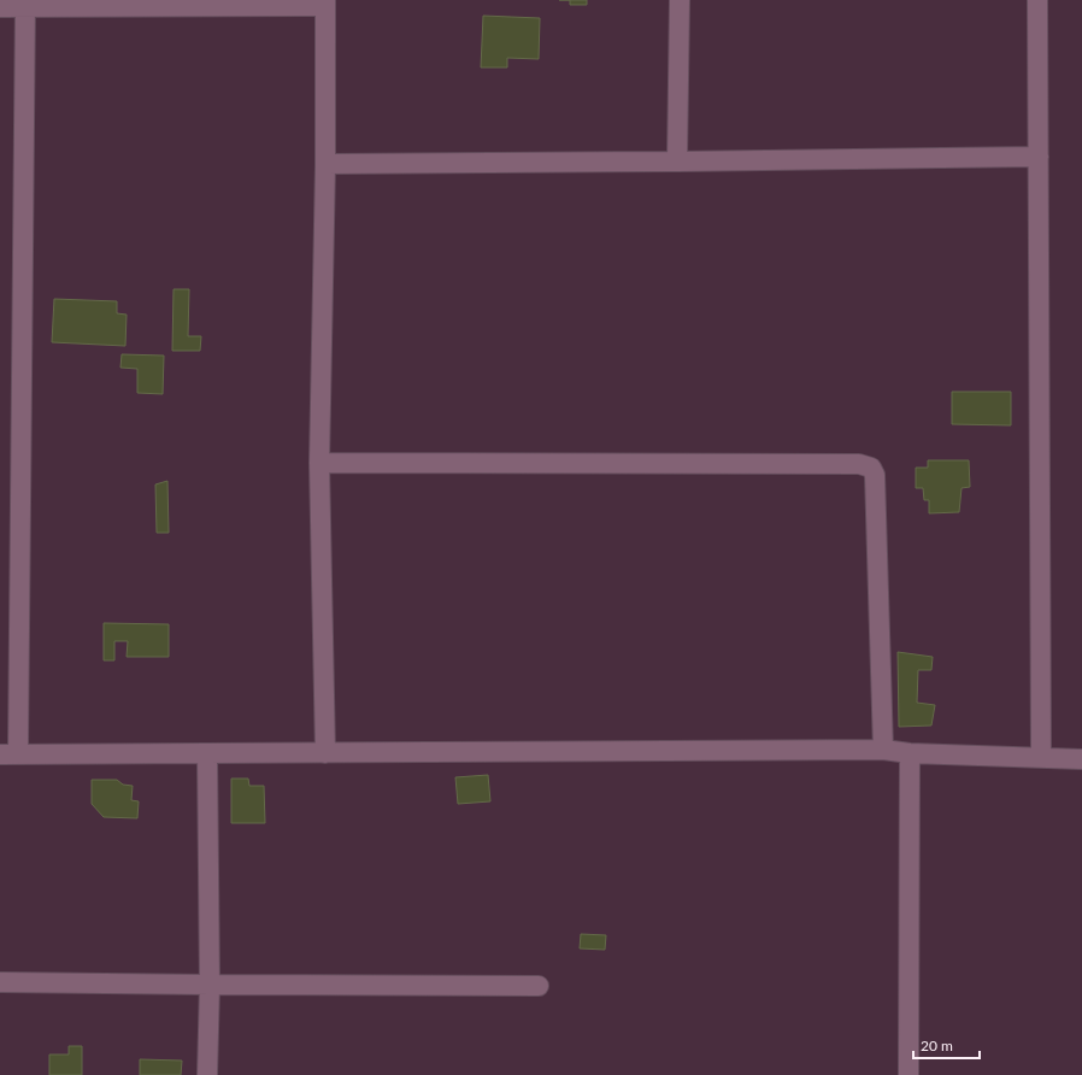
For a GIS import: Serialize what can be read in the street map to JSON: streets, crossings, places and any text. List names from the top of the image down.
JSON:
{
  "scale_bar": "20 m"
}
